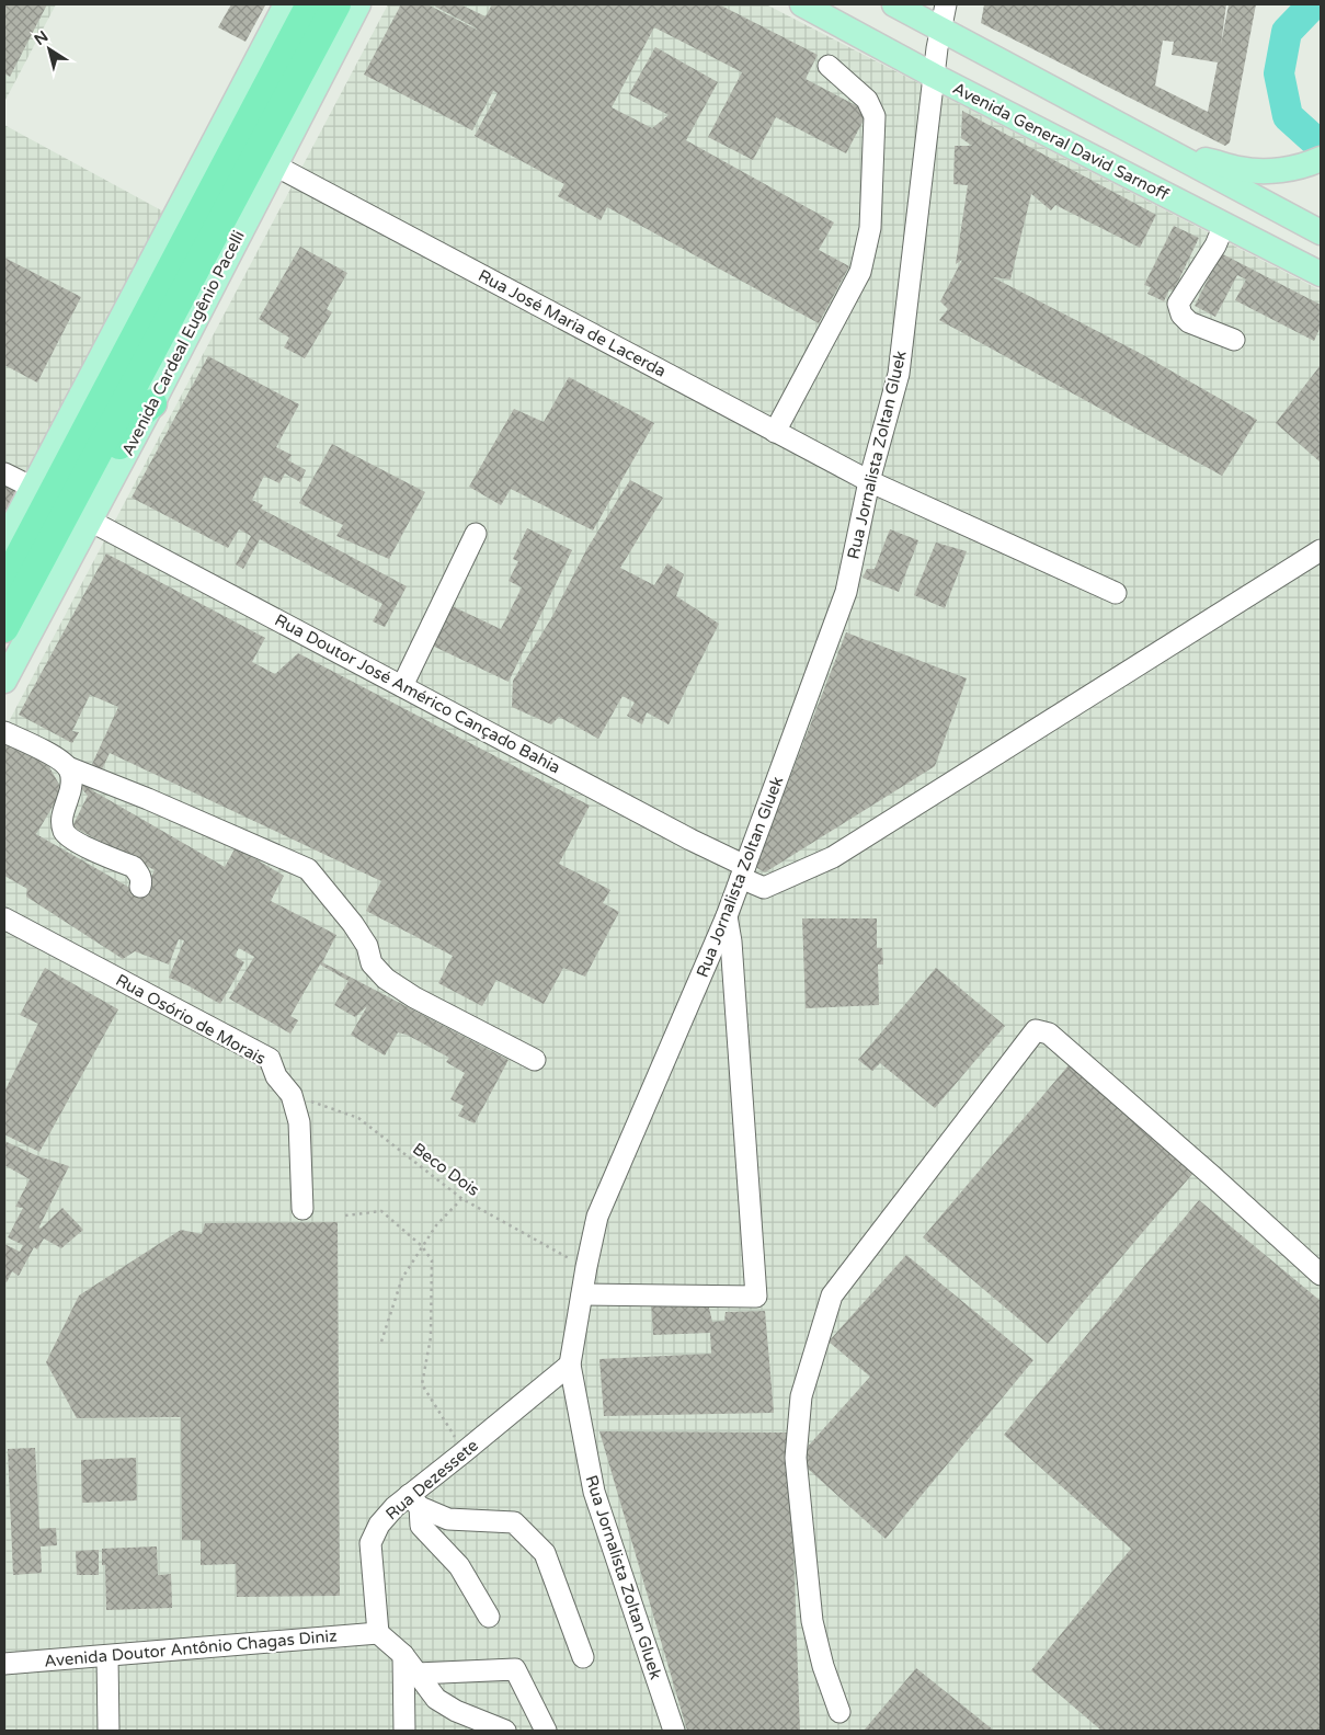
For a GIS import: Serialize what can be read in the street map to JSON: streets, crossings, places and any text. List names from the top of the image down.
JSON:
{
  "streets": {
    "highway": ["Avenida Cardeal Eugênio Pacelli"],
    "main road": ["Avenida General David Sarnoff"],
    "street": [
      "Rua José Maria de Lacerda",
      "Rua Jornalista Zoltan Gluek",
      "Rua Doutor José Américo Cançado Bahia",
      "Rua Osório de Morais",
      "Rua Dezessete",
      "Avenida Doutor Antônio Chagas Diniz"
    ],
    "path": ["Beco Dois"]
  },
  "crossings": [
    ["Avenida General David Sarnoff", "Rua Jornalista Zoltan Gluek"],
    ["Rua José Maria de Lacerda", "Avenida Cardeal Eugênio Pacelli"],
    ["Rua José Maria de Lacerda", "Rua Jornalista Zoltan Gluek"],
    ["Avenida Cardeal Eugênio Pacelli", "Rua Doutor José Américo Cançado Bahia"],
    ["Rua Jornalista Zoltan Gluek", "Rua Doutor José Américo Cançado Bahia"],
    ["Rua Jornalista Zoltan Gluek", "Beco Dois"],
    ["Rua Jornalista Zoltan Gluek", "Rua Dezessete"],
    ["Rua Osório de Morais", "Beco Dois"],
    ["Rua Dezessete", "Avenida Doutor Antônio Chagas Diniz"]
  ],
  "north": "top left"
}
